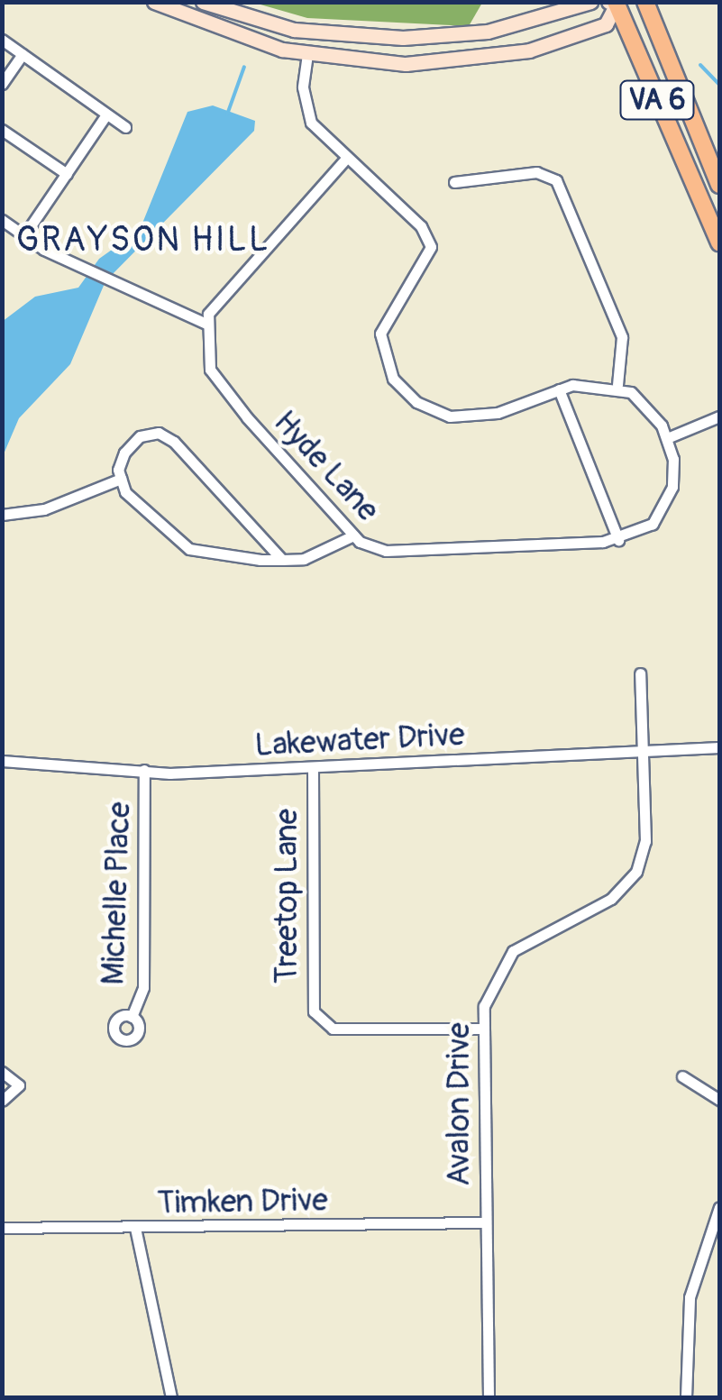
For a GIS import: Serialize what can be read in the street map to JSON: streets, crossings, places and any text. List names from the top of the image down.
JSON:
{
  "streets": {
    "main road": ["VA 6"],
    "street": [
      "Hyde Lane",
      "Lakewater Drive",
      "Michelle Place",
      "Treetop Lane",
      "Avalon Drive",
      "Timken Drive"
    ]
  },
  "crossings": [
    ["Lakewater Drive", "Michelle Place"],
    ["Lakewater Drive", "Treetop Lane"],
    ["Lakewater Drive", "Avalon Drive"],
    ["Treetop Lane", "Avalon Drive"],
    ["Avalon Drive", "Timken Drive"]
  ],
  "districts": ["GRAYSON HILL"]
}
